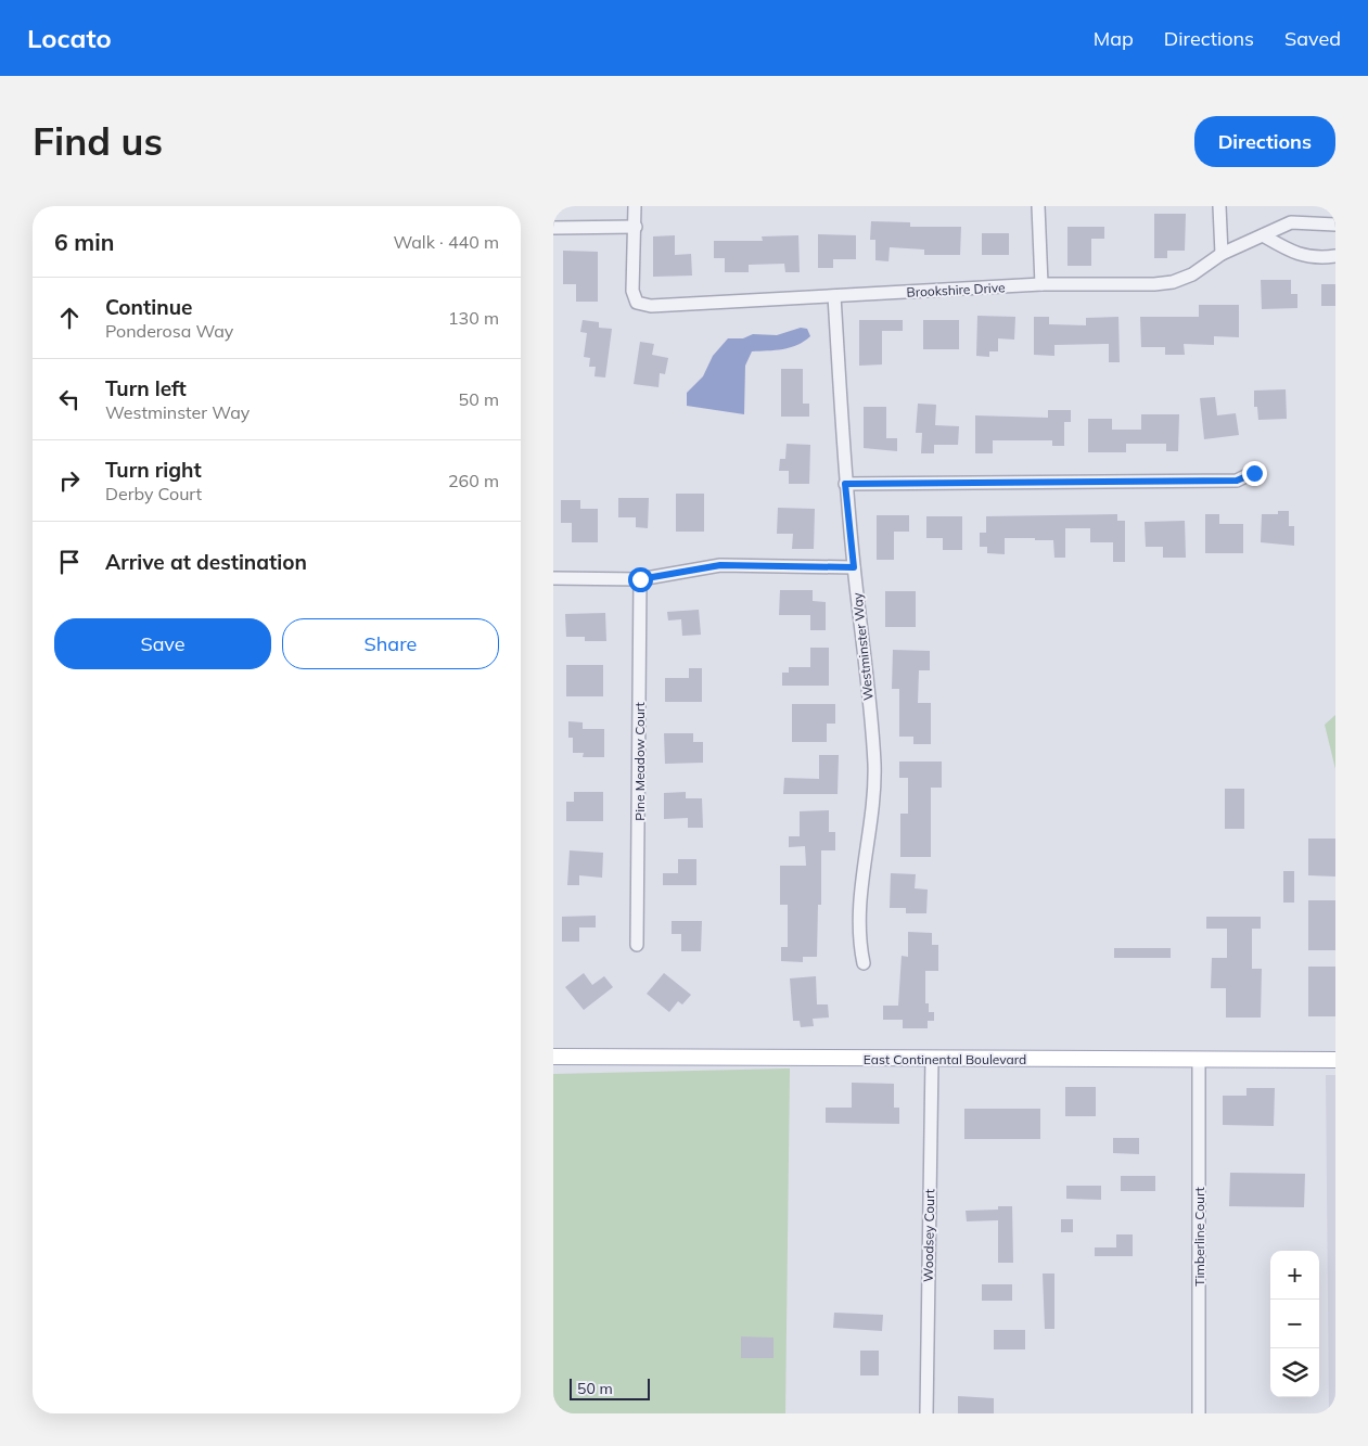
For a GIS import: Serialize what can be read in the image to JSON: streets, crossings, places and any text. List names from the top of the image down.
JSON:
{
  "streets": {
    "main road": ["East Continental Boulevard"],
    "street": [
      "Brookshire Drive",
      "Westminster Way",
      "Pine Meadow Court",
      "Woodsey Court",
      "Timberline Court"
    ]
  },
  "crossings": [
    ["Brookshire Drive", "Westminster Way"],
    ["East Continental Boulevard", "Woodsey Court"],
    ["East Continental Boulevard", "Timberline Court"]
  ],
  "scale_bar": "50 m",
  "page": {
    "header": "Locato",
    "nav": ["Map", "Directions", "Saved"],
    "buttons": [
      "Directions",
      ["Save", "Share"]
    ],
    "title": "Find us",
    "heading": ["6 min", "Walk · 440 m"],
    "list": [
      ["Continue", "Ponderosa Way", "130 m"],
      ["Turn left", "Westminster Way", "50 m"],
      ["Turn right", "Derby Court", "260 m"],
      "Arrive at destination"
    ],
    "map_buttons": ["+", "−"],
    "scale": "50 m"
  }
}
